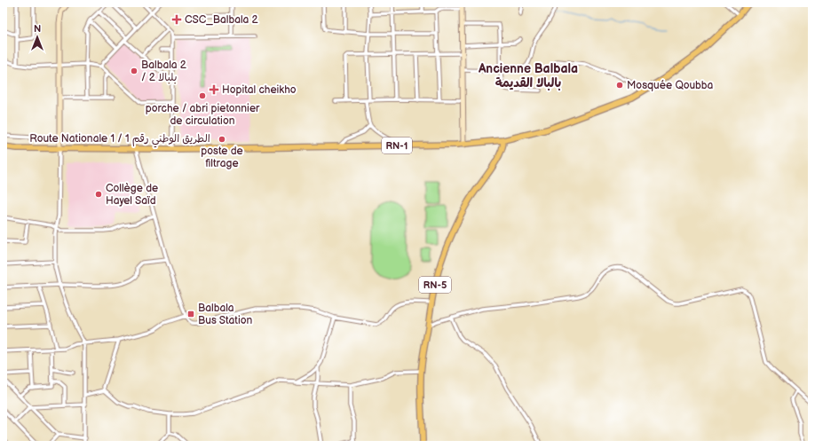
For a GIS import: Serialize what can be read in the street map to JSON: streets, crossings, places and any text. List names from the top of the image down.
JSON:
{
  "streets": {
    "main road": ["Route Nationale 1 / الطريق الوطني رقم 1", "RN-1", "RN-5"]
  },
  "crossings": [
    ["Route Nationale 1 / الطريق الوطني رقم 1", "RN-5"]
  ],
  "districts": ["Ancienne Balbala بالبالا القديمة"],
  "places": {
    "health": ["CSC_Balbala 2", "Hopital cheikho"],
    "other": [
      "Balbala 2 / بلبالا 2",
      "Mosquée Qoubba",
      "porche / abri pietonnier de circulation",
      "poste de filtrage",
      "Collège de Hayel Saïd"
    ],
    "transit": ["Balbala Bus Station"]
  },
  "north": "top"
}
